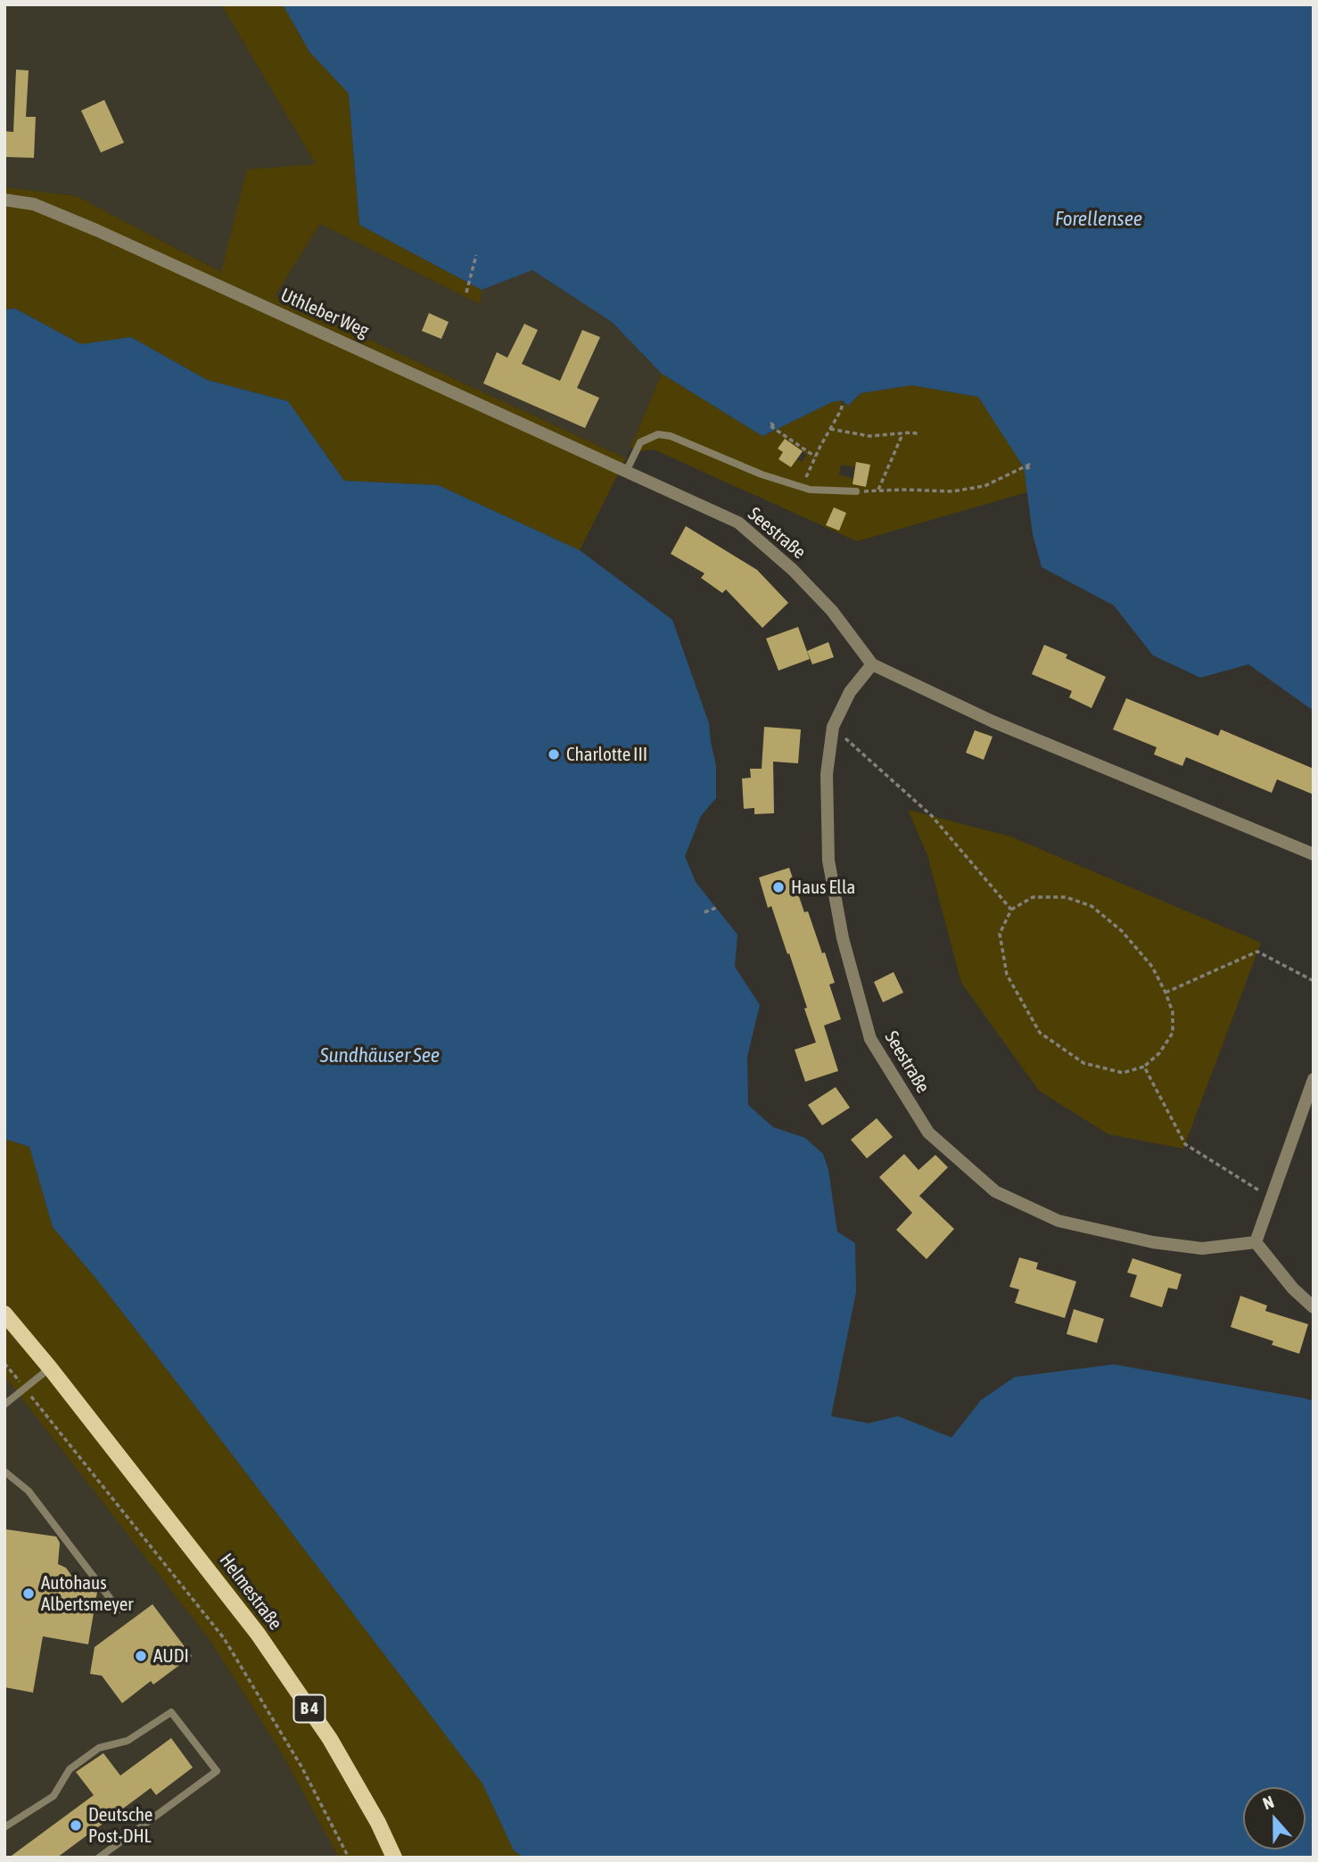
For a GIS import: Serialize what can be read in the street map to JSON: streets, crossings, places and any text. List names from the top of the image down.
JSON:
{
  "streets": {
    "main road": ["Helmestraße", "B 4"],
    "street": ["Uthleber Weg", "Seestraße"]
  },
  "crossings": [
    ["Uthleber Weg", "Seestraße"]
  ],
  "water": ["Forellensee", "Sundhäuser See"],
  "places": [
    "Charlotte III",
    "Haus Ella",
    "Autohaus Albertsmeyer",
    "AUDI",
    "Deutsche Post-DHL"
  ],
  "north": "top"
}
